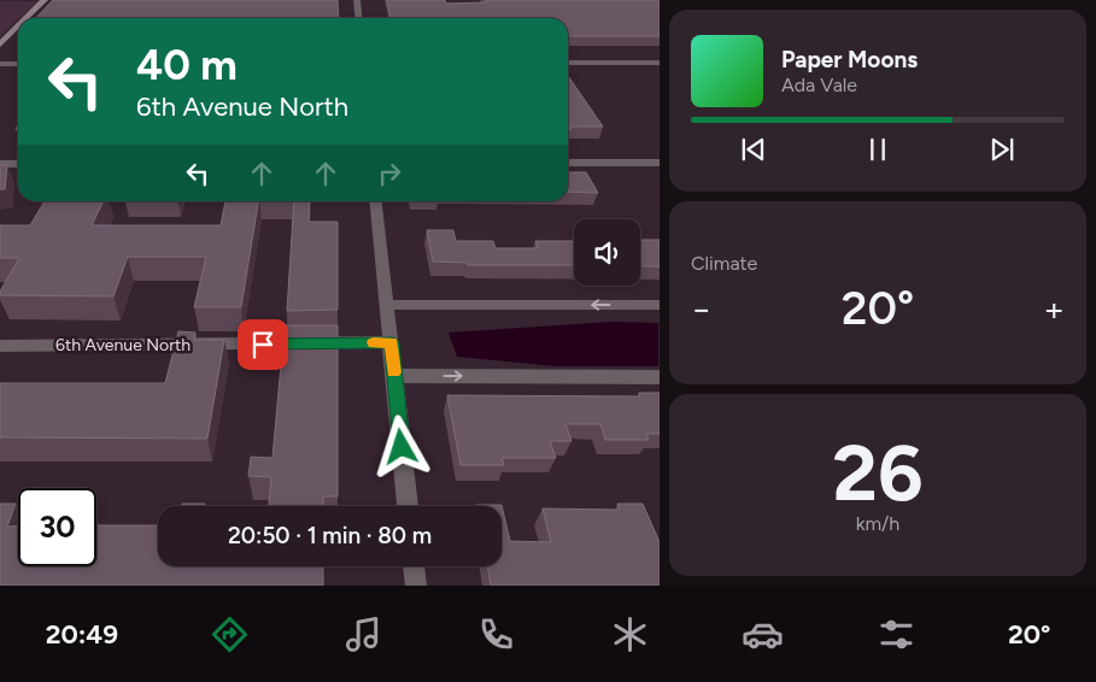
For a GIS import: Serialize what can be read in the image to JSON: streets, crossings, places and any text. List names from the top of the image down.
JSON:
{
  "streets": {
    "street": ["6th Avenue North"]
  },
  "page": {
    "turn": ["40 m", "6th Avenue North"],
    "song": ["Paper Moons", "Ada Vale"],
    "tile": [
      "Climate",
      ["26", "km/h"]
    ],
    "heat": ["−", "20°", "+"],
    "limit": "30",
    "trip": "20:50 · 1 min · 80 m",
    "tabs": ["20:49", "20°"]
  }
}
